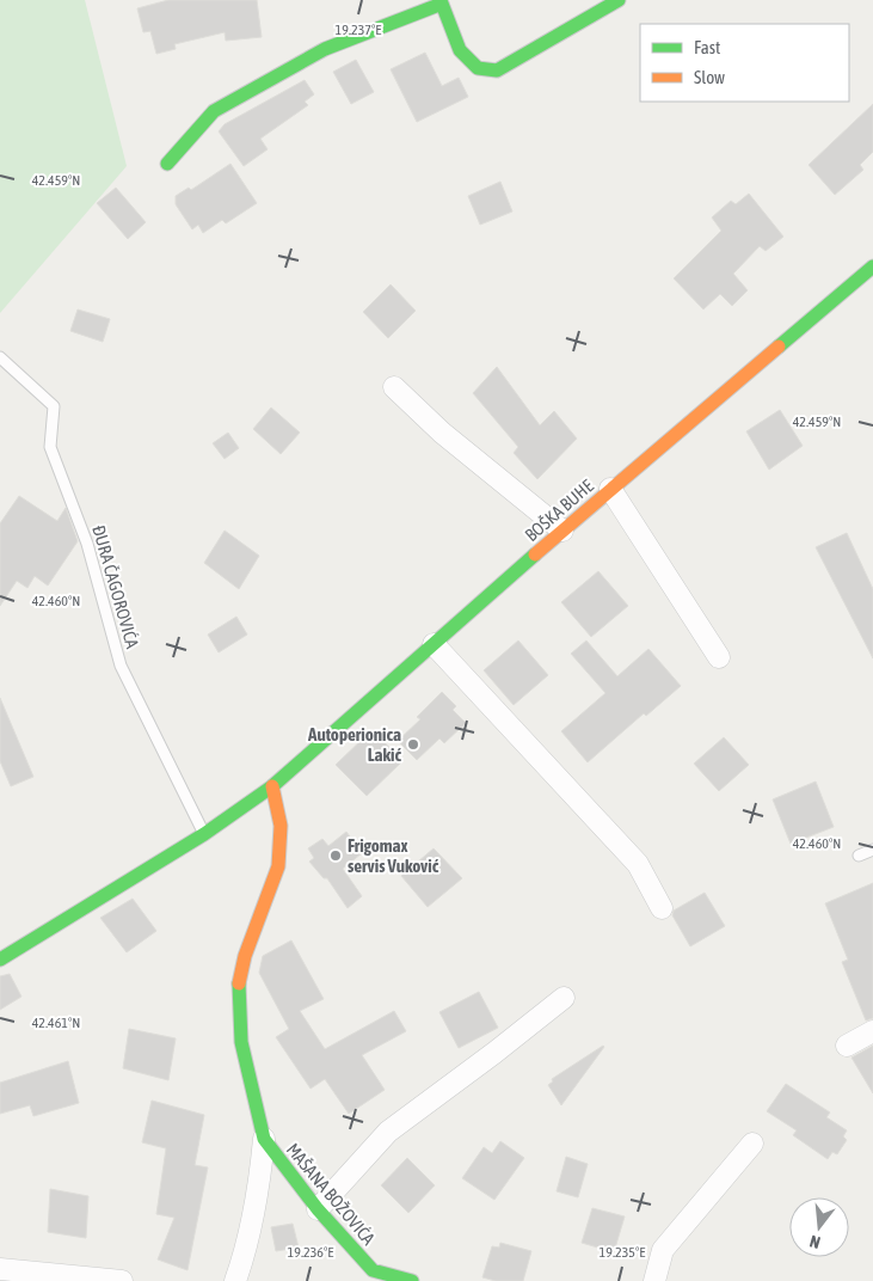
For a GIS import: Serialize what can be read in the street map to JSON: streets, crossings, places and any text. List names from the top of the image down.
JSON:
{
  "streets": {
    "street": ["BOŠKA BUHE", "MAŠANA BOŽOVIĆA"],
    "lane": ["ĐURA ČAGOROVIĆA"]
  },
  "crossings": [
    ["BOŠKA BUHE", "MAŠANA BOŽOVIĆA"]
  ],
  "places": ["Autoperionica Lakić", "Frigomax servis Vuković"],
  "legend": ["Fast", "Slow"],
  "north": "bottom",
  "coordinates": [
    "19.237°E",
    "42.459°N",
    "42.460°N",
    "42.461°N",
    "19.236°E",
    "19.235°E"
  ]
}
